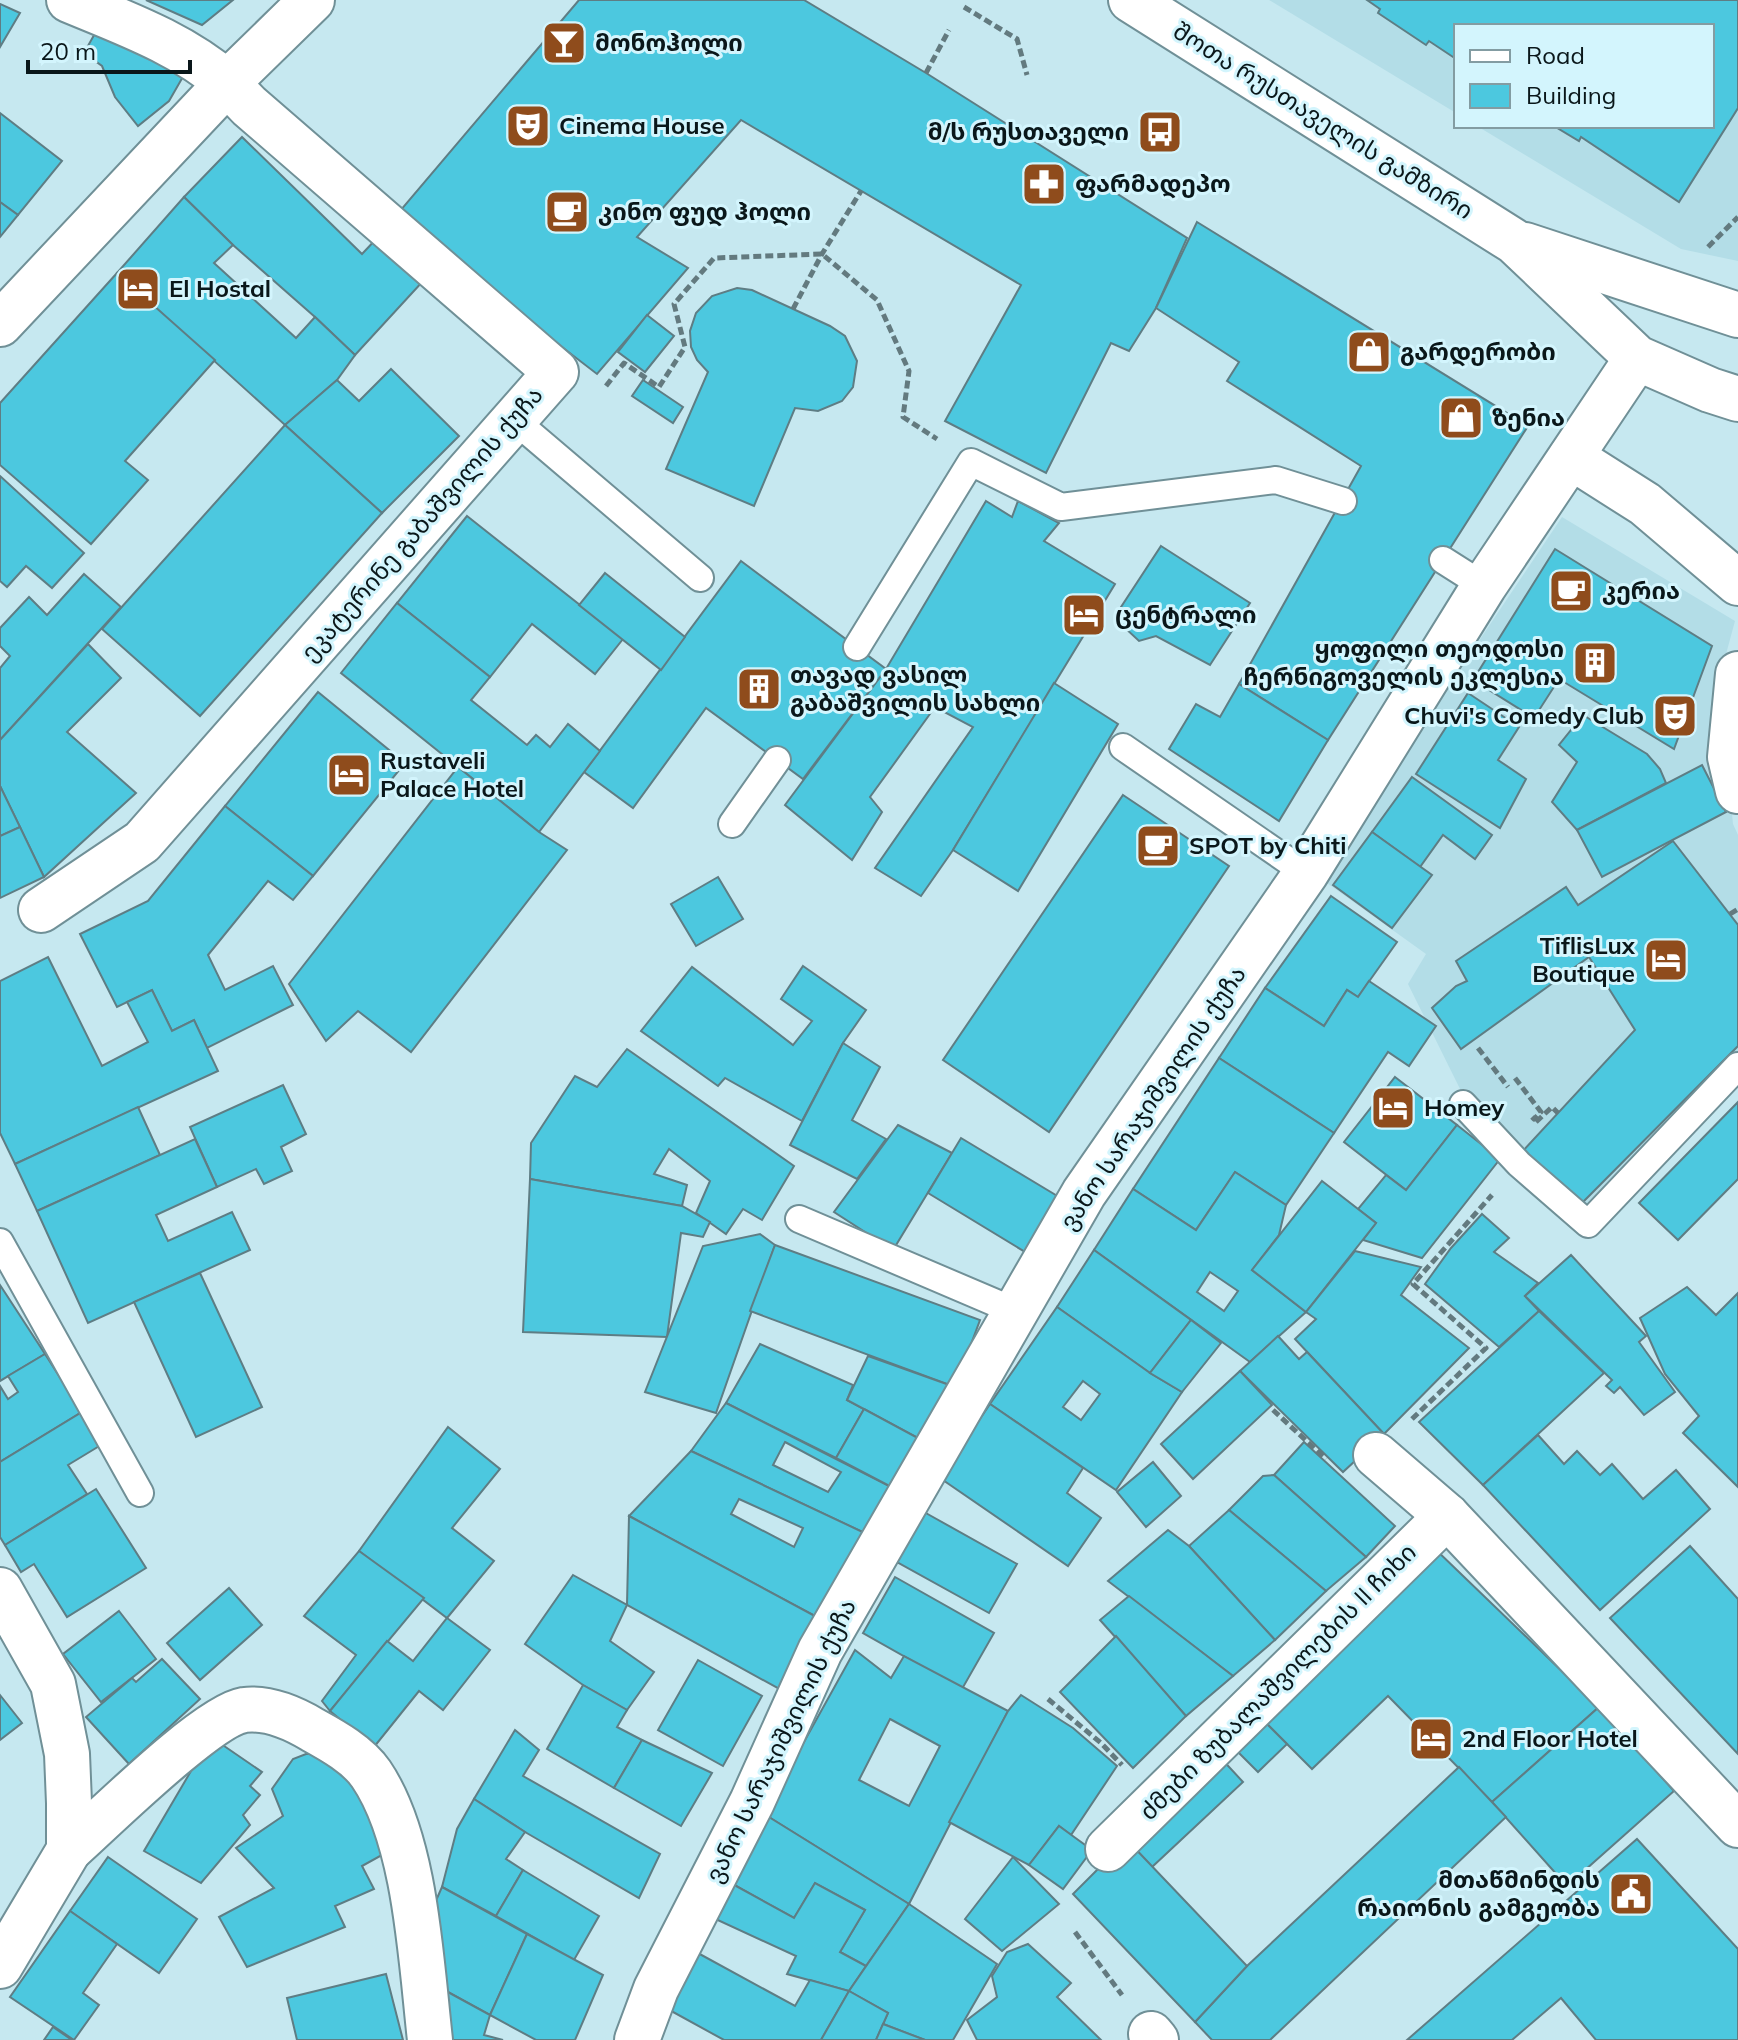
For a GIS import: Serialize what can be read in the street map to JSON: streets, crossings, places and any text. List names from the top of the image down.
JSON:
{
  "streets": {
    "street": [
      "შოთა რუსთაველის გამზირი",
      "ეკატერინე გაბაშვილის ქუჩა",
      "ვანო სარაჯიშვილის ქუჩა",
      "ძმები ზუბალაშვილების II ჩიხი"
    ]
  },
  "crossings": [
    ["შოთა რუსთაველის გამზირი", "ვანო სარაჯიშვილის ქუჩა"]
  ],
  "places": {
    "bar": ["მონოჰოლი"],
    "theatre": ["Cinema House", "Chuvi's Comedy Club"],
    "bus stop": ["მ/ს რუსთაველი"],
    "pharmacy": ["ფარმადეპო"],
    "cafe": ["კინო ფუდ ჰოლი", "კერია", "SPOT by Chiti"],
    "hotel": [
      "El Hostal",
      "ცენტრალი",
      "Rustaveli Palace Hotel",
      "TiflisLux Boutique",
      "Homey",
      "2nd Floor Hotel"
    ],
    "shop": ["გარდერობი", "ზენია"],
    "building": ["ყოფილი თეოდოსი ჩერნიგოველის ეკლესია", "თავად ვასილ გაბაშვილის სახლი"],
    "public building": ["მთაწმინდის რაიონის გამგეობა"]
  },
  "legend": ["Road", "Building"],
  "scale_bar": "20 m"
}
